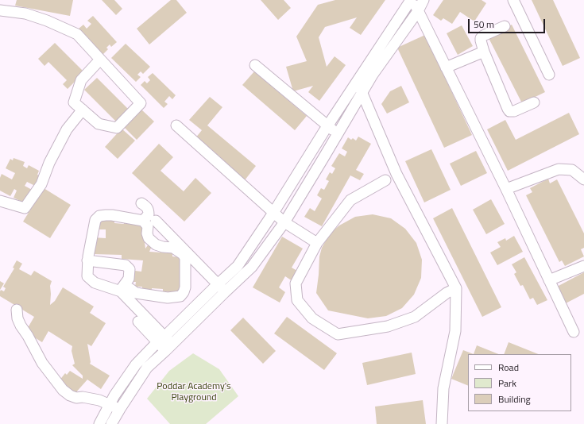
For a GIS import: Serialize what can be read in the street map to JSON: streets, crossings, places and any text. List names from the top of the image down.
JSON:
{
  "parks": ["Poddar Academy's Playground"],
  "legend": ["Road", "Park", "Building"],
  "scale_bar": "50 m"
}
